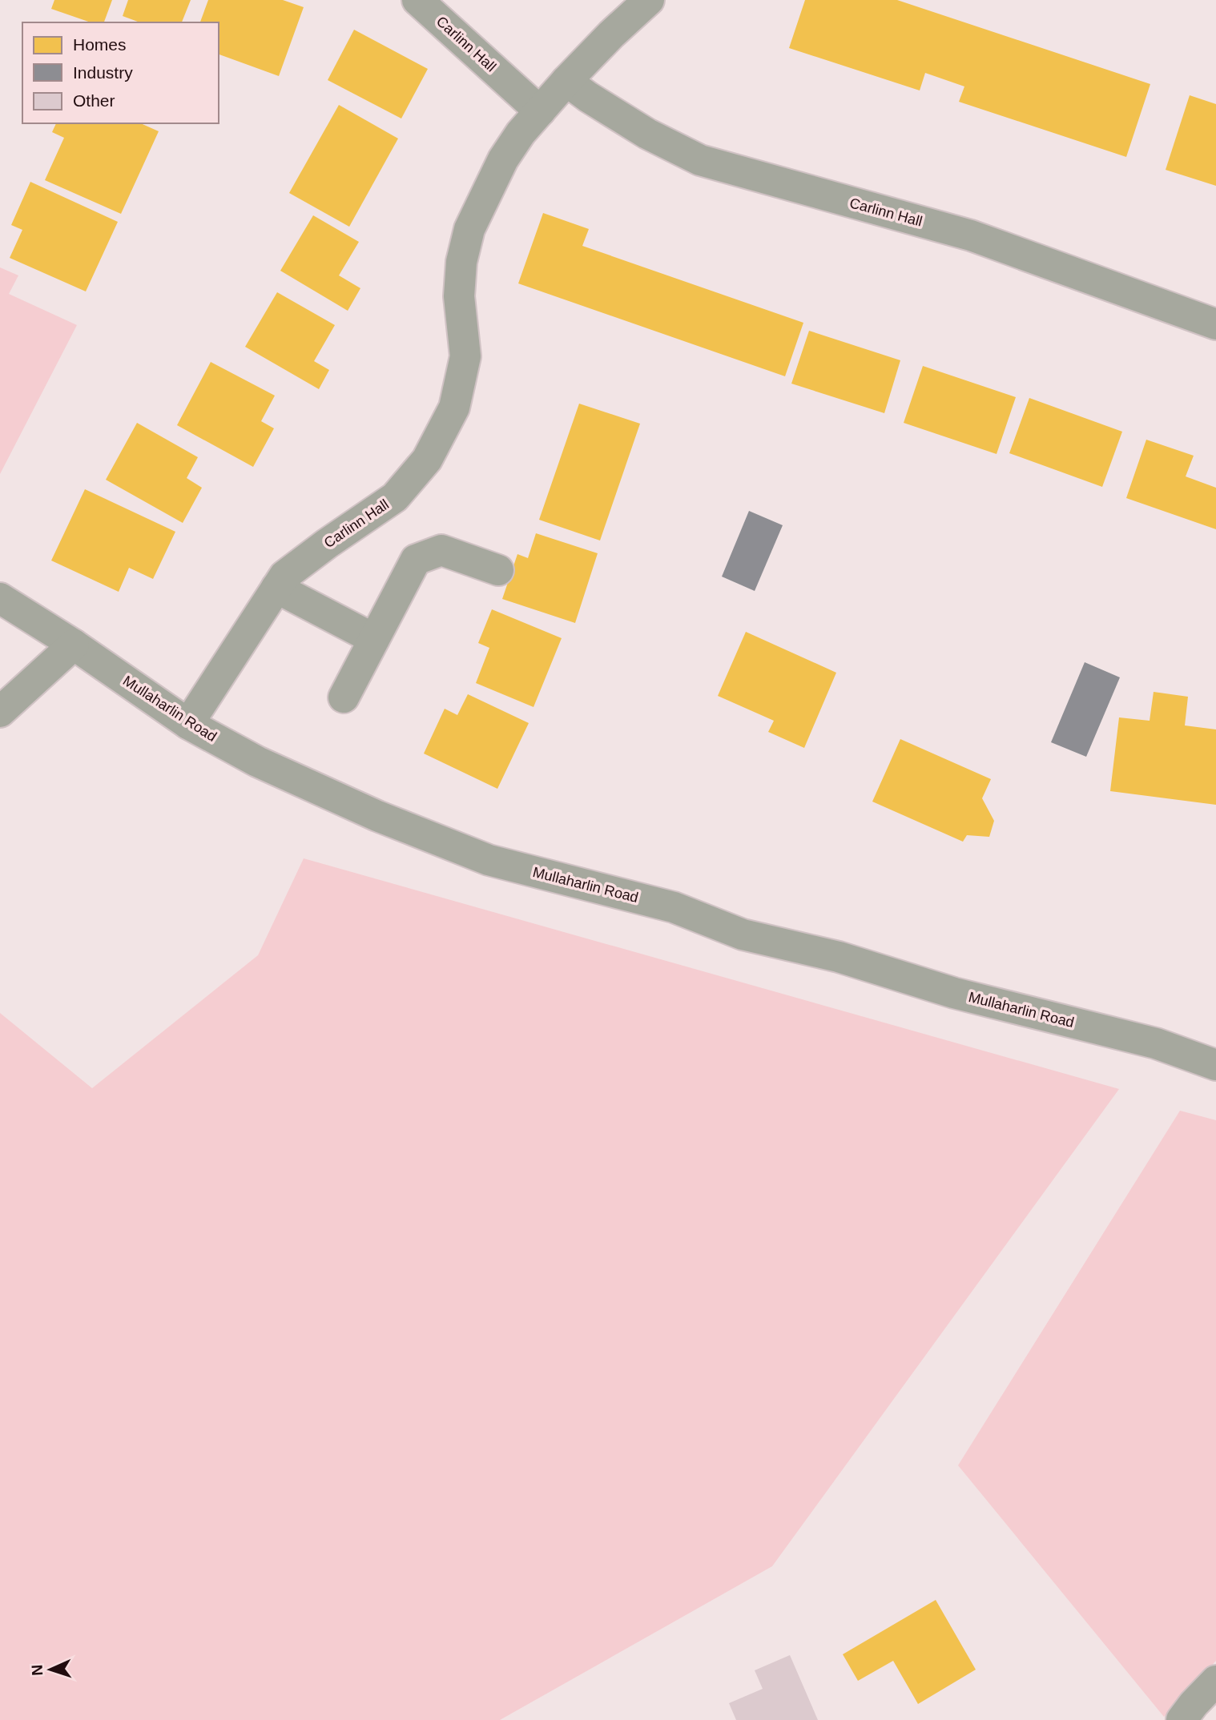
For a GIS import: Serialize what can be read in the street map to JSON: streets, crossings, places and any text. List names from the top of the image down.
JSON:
{
  "streets": {
    "street": ["Carlinn Hall", "Mullaharlin Road"]
  },
  "crossings": [
    ["Carlinn Hall", "Mullaharlin Road"]
  ],
  "legend": ["Homes", "Industry", "Other"],
  "north": "left"
}
